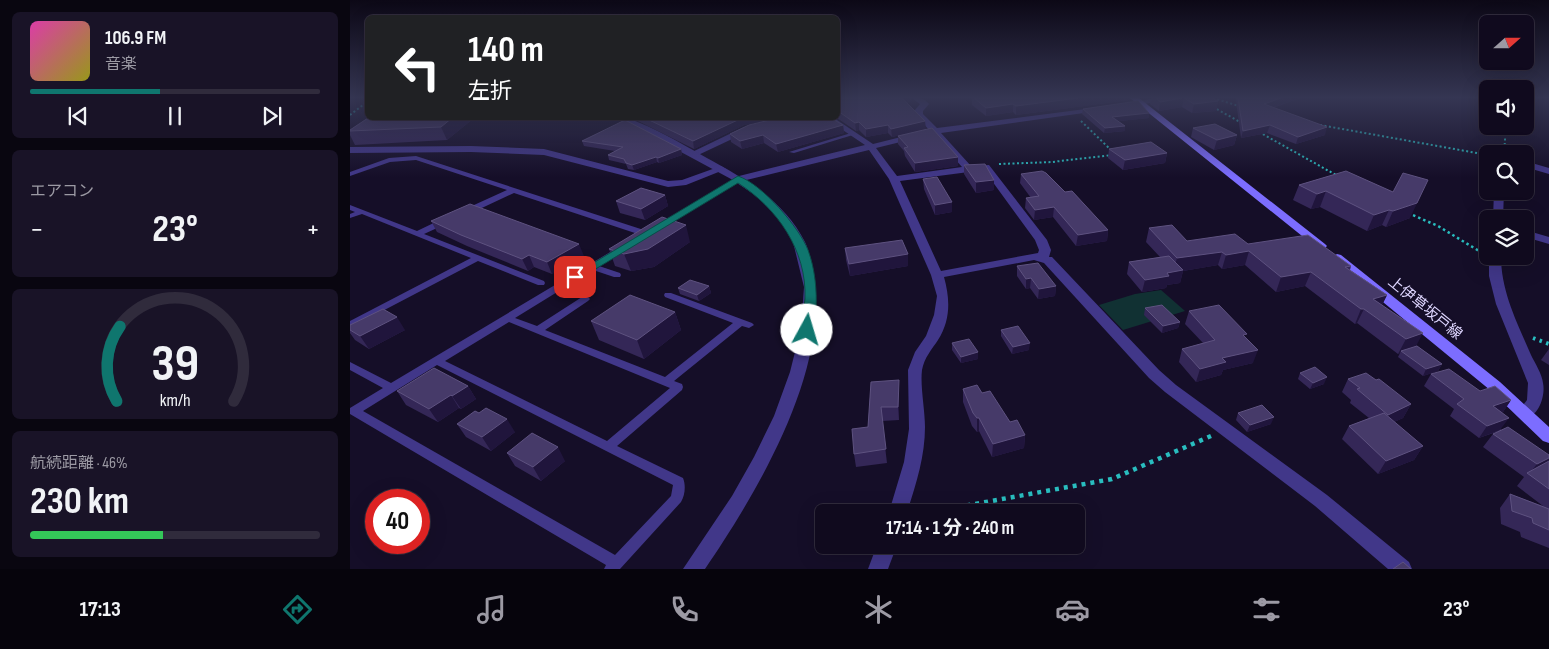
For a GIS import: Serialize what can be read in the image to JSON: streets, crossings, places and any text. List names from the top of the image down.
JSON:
{
  "streets": {
    "main road": ["上伊草坂戸線"]
  },
  "north": "right",
  "page": {
    "turn": ["140 m", "左折"],
    "song": ["106.9 FM", "音楽"],
    "tile": [
      "エアコン",
      ["航続距離 · 46%", "230 km"]
    ],
    "heat": ["−", "23°", "+"],
    "limit": "40",
    "trip": "17:14 · 1 分 · 240 m",
    "tabs": ["17:13", "23°"],
    "gauge": ["39", "km/h"]
  }
}
